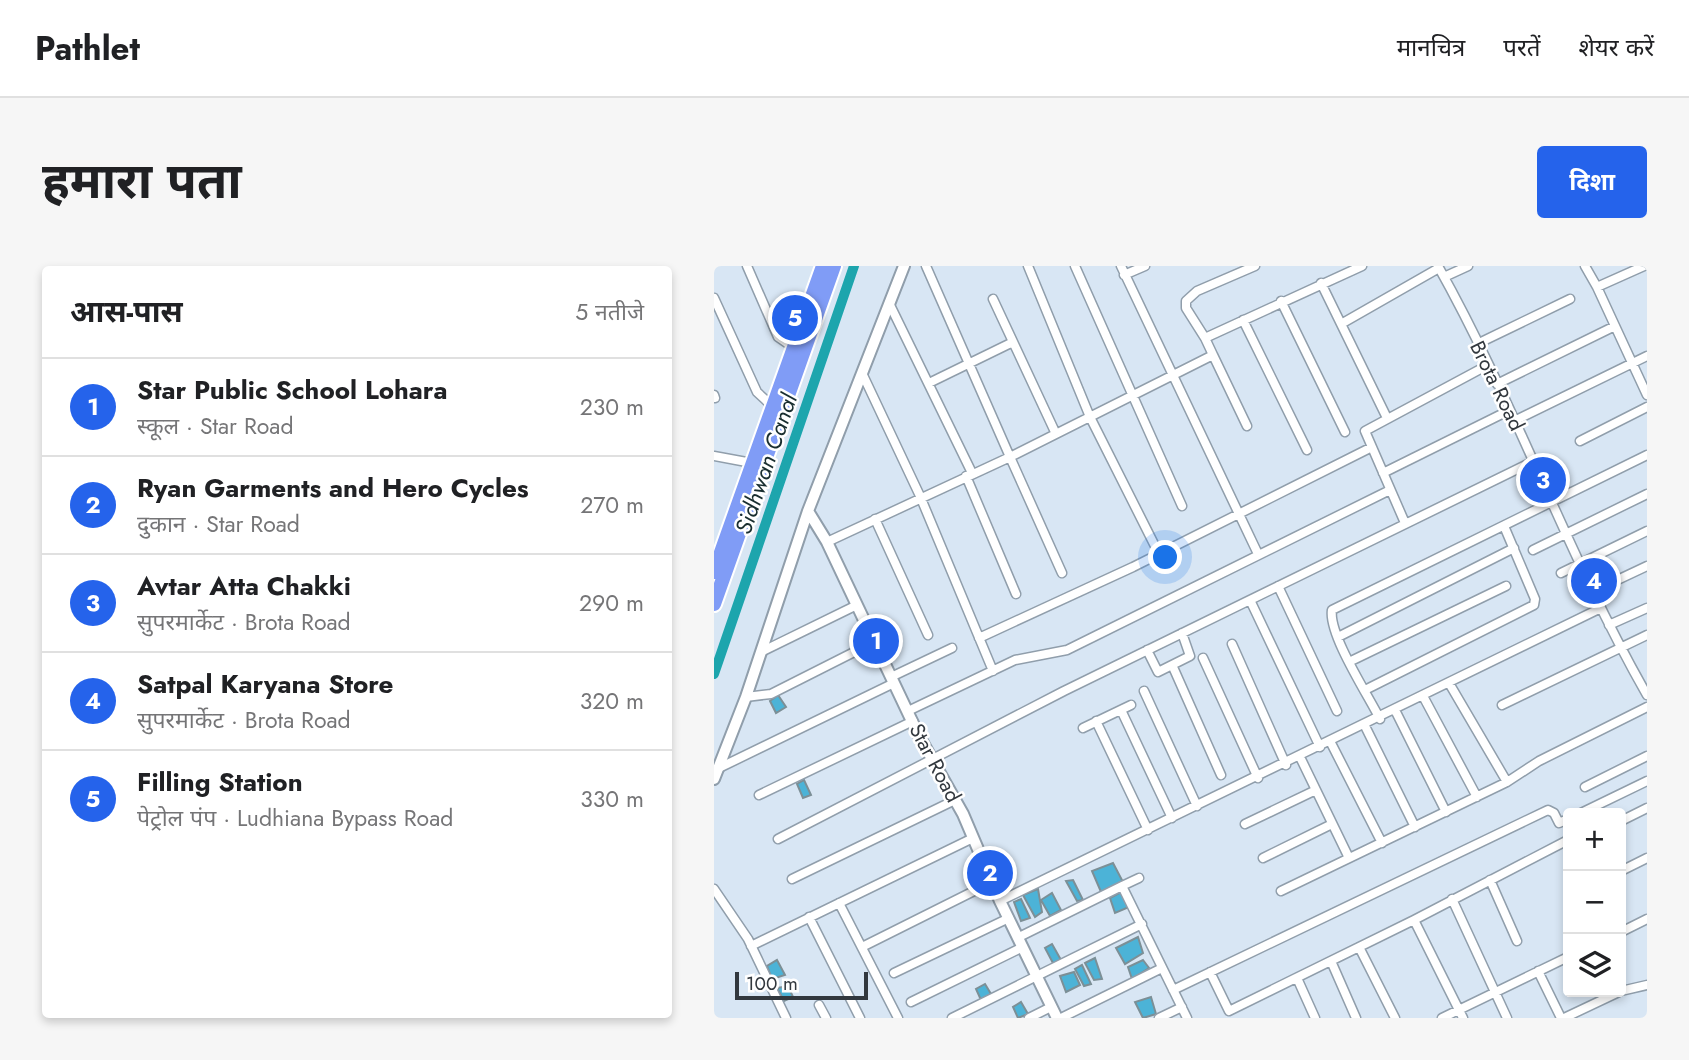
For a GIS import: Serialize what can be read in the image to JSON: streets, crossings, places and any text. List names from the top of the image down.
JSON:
{
  "streets": {
    "street": ["Brota Road", "Star Road"]
  },
  "water": ["Sidhwan Canal"],
  "scale_bar": "100 m",
  "page": {
    "header": "Pathlet",
    "nav": ["मानचित्र", "परतें", "शेयर करें"],
    "title": "हमारा पता",
    "buttons": "दिशा",
    "heading": ["आस-पास", "5 नतीजे"],
    "pins": [
      "5",
      "3",
      "4",
      "1",
      "2"
    ],
    "list": [
      {
        "mark": "1",
        "name": "Star Public School Lohara",
        "note": "स्कूल · Star Road",
        "value": "230 m"
      },
      {
        "mark": "2",
        "name": "Ryan Garments and Hero Cycles",
        "note": "दुकान · Star Road",
        "value": "270 m"
      },
      {
        "mark": "3",
        "name": "Avtar Atta Chakki",
        "note": "सुपरमार्केट · Brota Road",
        "value": "290 m"
      },
      {
        "mark": "4",
        "name": "Satpal Karyana Store",
        "note": "सुपरमार्केट · Brota Road",
        "value": "320 m"
      },
      {
        "mark": "5",
        "name": "Filling Station",
        "note": "पेट्रोल पंप · Ludhiana Bypass Road",
        "value": "330 m"
      }
    ],
    "map_buttons": ["+", "−"],
    "scale": "100 m"
  }
}
